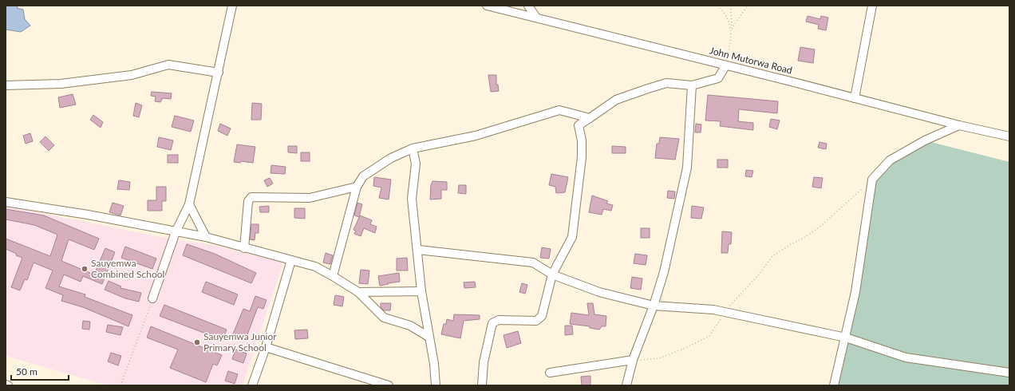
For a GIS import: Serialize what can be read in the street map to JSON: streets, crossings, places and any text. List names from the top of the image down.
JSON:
{
  "streets": {
    "street": ["John Mutorwa Road"]
  },
  "places": ["Sauyemwa Combined School", "Sauyemwa Junior Primary School"],
  "scale_bar": "50 m"
}
